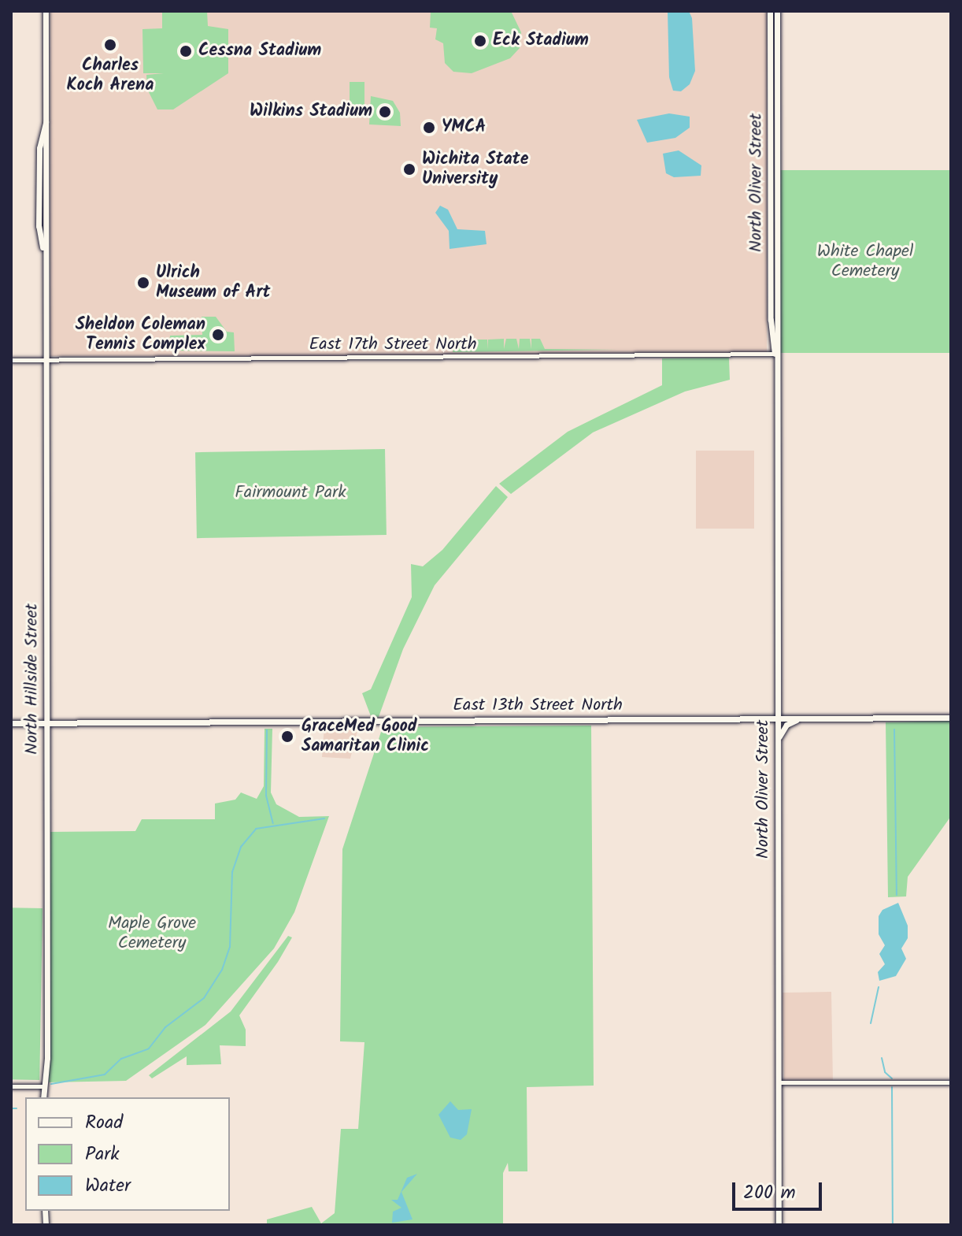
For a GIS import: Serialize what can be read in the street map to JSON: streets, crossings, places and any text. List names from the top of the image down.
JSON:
{
  "streets": {
    "main road": ["North Oliver Street", "North Hillside Street", "East 13th Street North"],
    "street": ["East 17th Street North"]
  },
  "crossings": [
    ["North Oliver Street", "East 17th Street North"],
    ["North Oliver Street", "East 13th Street North"],
    ["East 17th Street North", "North Hillside Street"],
    ["North Hillside Street", "East 13th Street North"]
  ],
  "parks": ["White Chapel Cemetery", "Fairmount Park", "Maple Grove Cemetery"],
  "places": [
    "Eck Stadium",
    "Charles Koch Arena",
    "Cessna Stadium",
    "Wilkins Stadium",
    "YMCA",
    "Wichita State University",
    "Ulrich Museum of Art",
    "Sheldon Coleman Tennis Complex",
    "GraceMed Good Samaritan Clinic"
  ],
  "legend": ["Road", "Park", "Water"],
  "scale_bar": "200 m"
}
